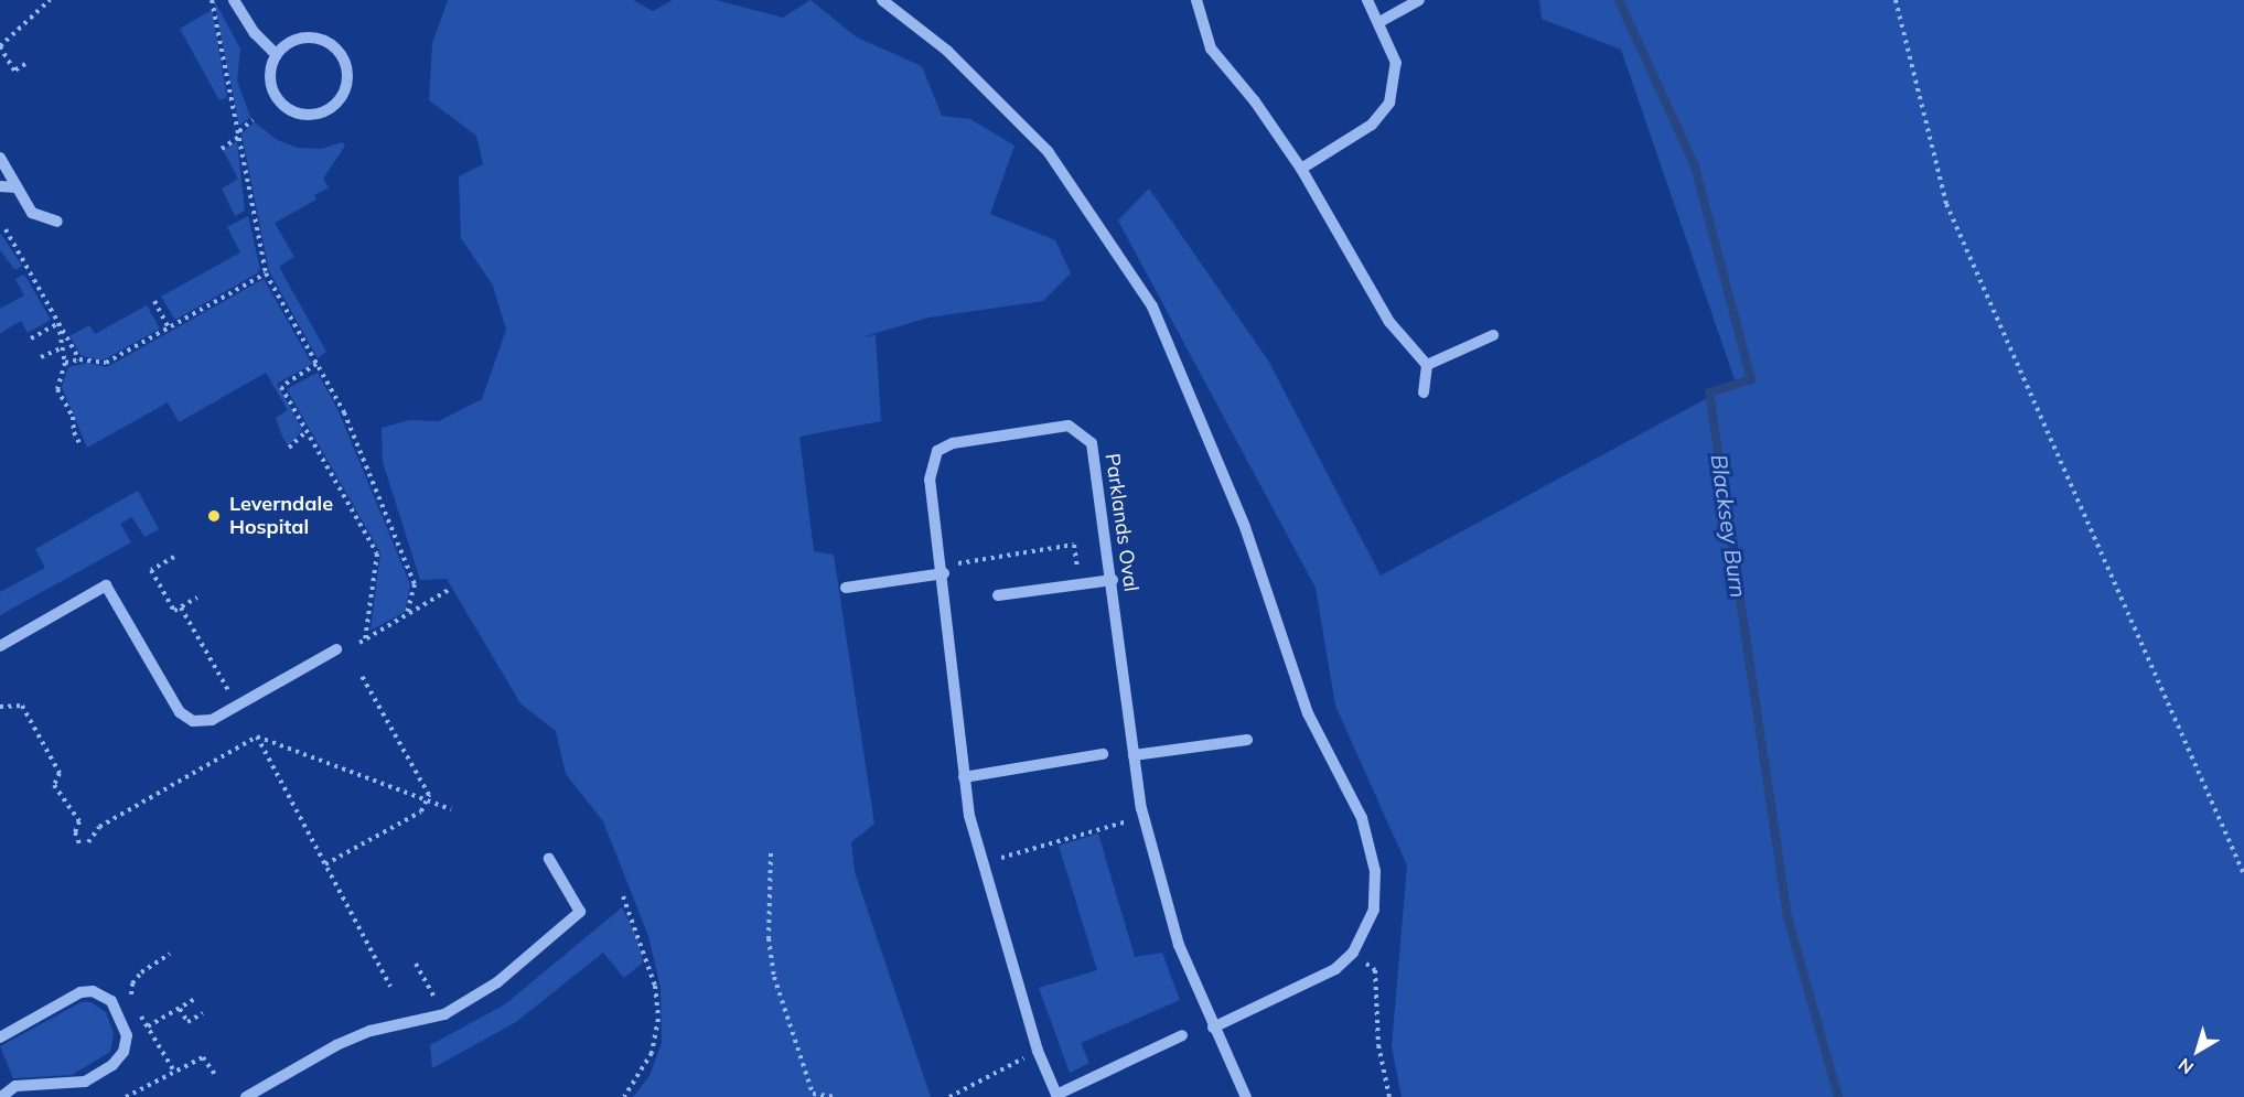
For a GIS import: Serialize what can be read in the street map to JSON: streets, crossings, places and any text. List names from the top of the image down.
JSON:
{
  "streets": {
    "street": ["Parklands Oval"]
  },
  "water": ["Blacksey Burn"],
  "places": ["Leverndale Hospital"],
  "north": "bottom left"
}
